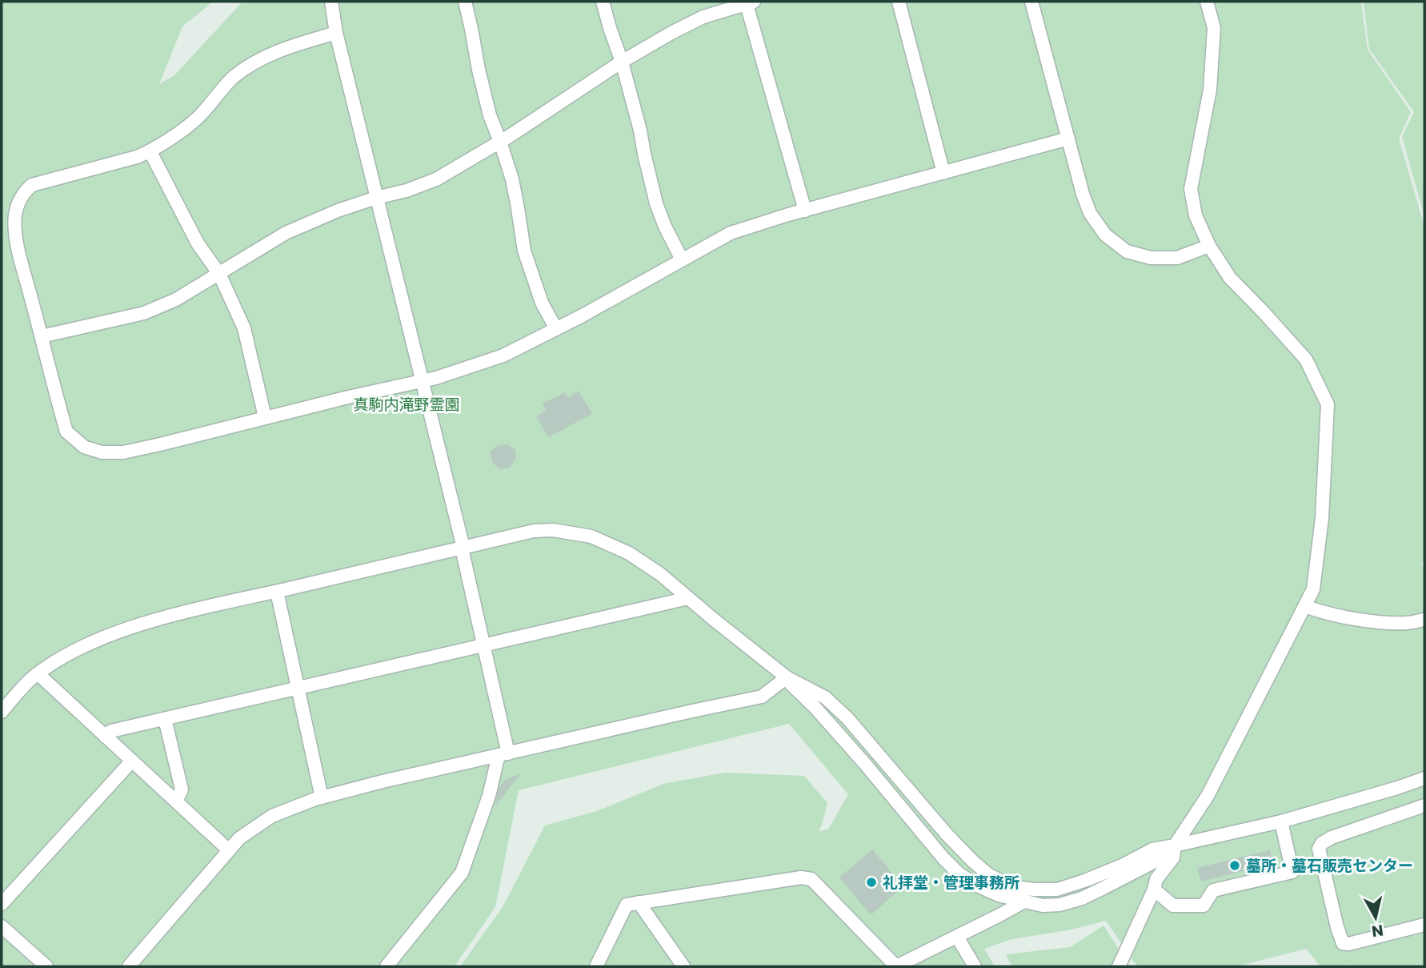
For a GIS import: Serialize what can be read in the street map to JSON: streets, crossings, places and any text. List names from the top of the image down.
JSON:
{
  "parks": ["真駒内滝野霊園"],
  "places": ["墓所・墓石販売センター", "礼拝堂・管理事務所"],
  "north": "bottom"
}
